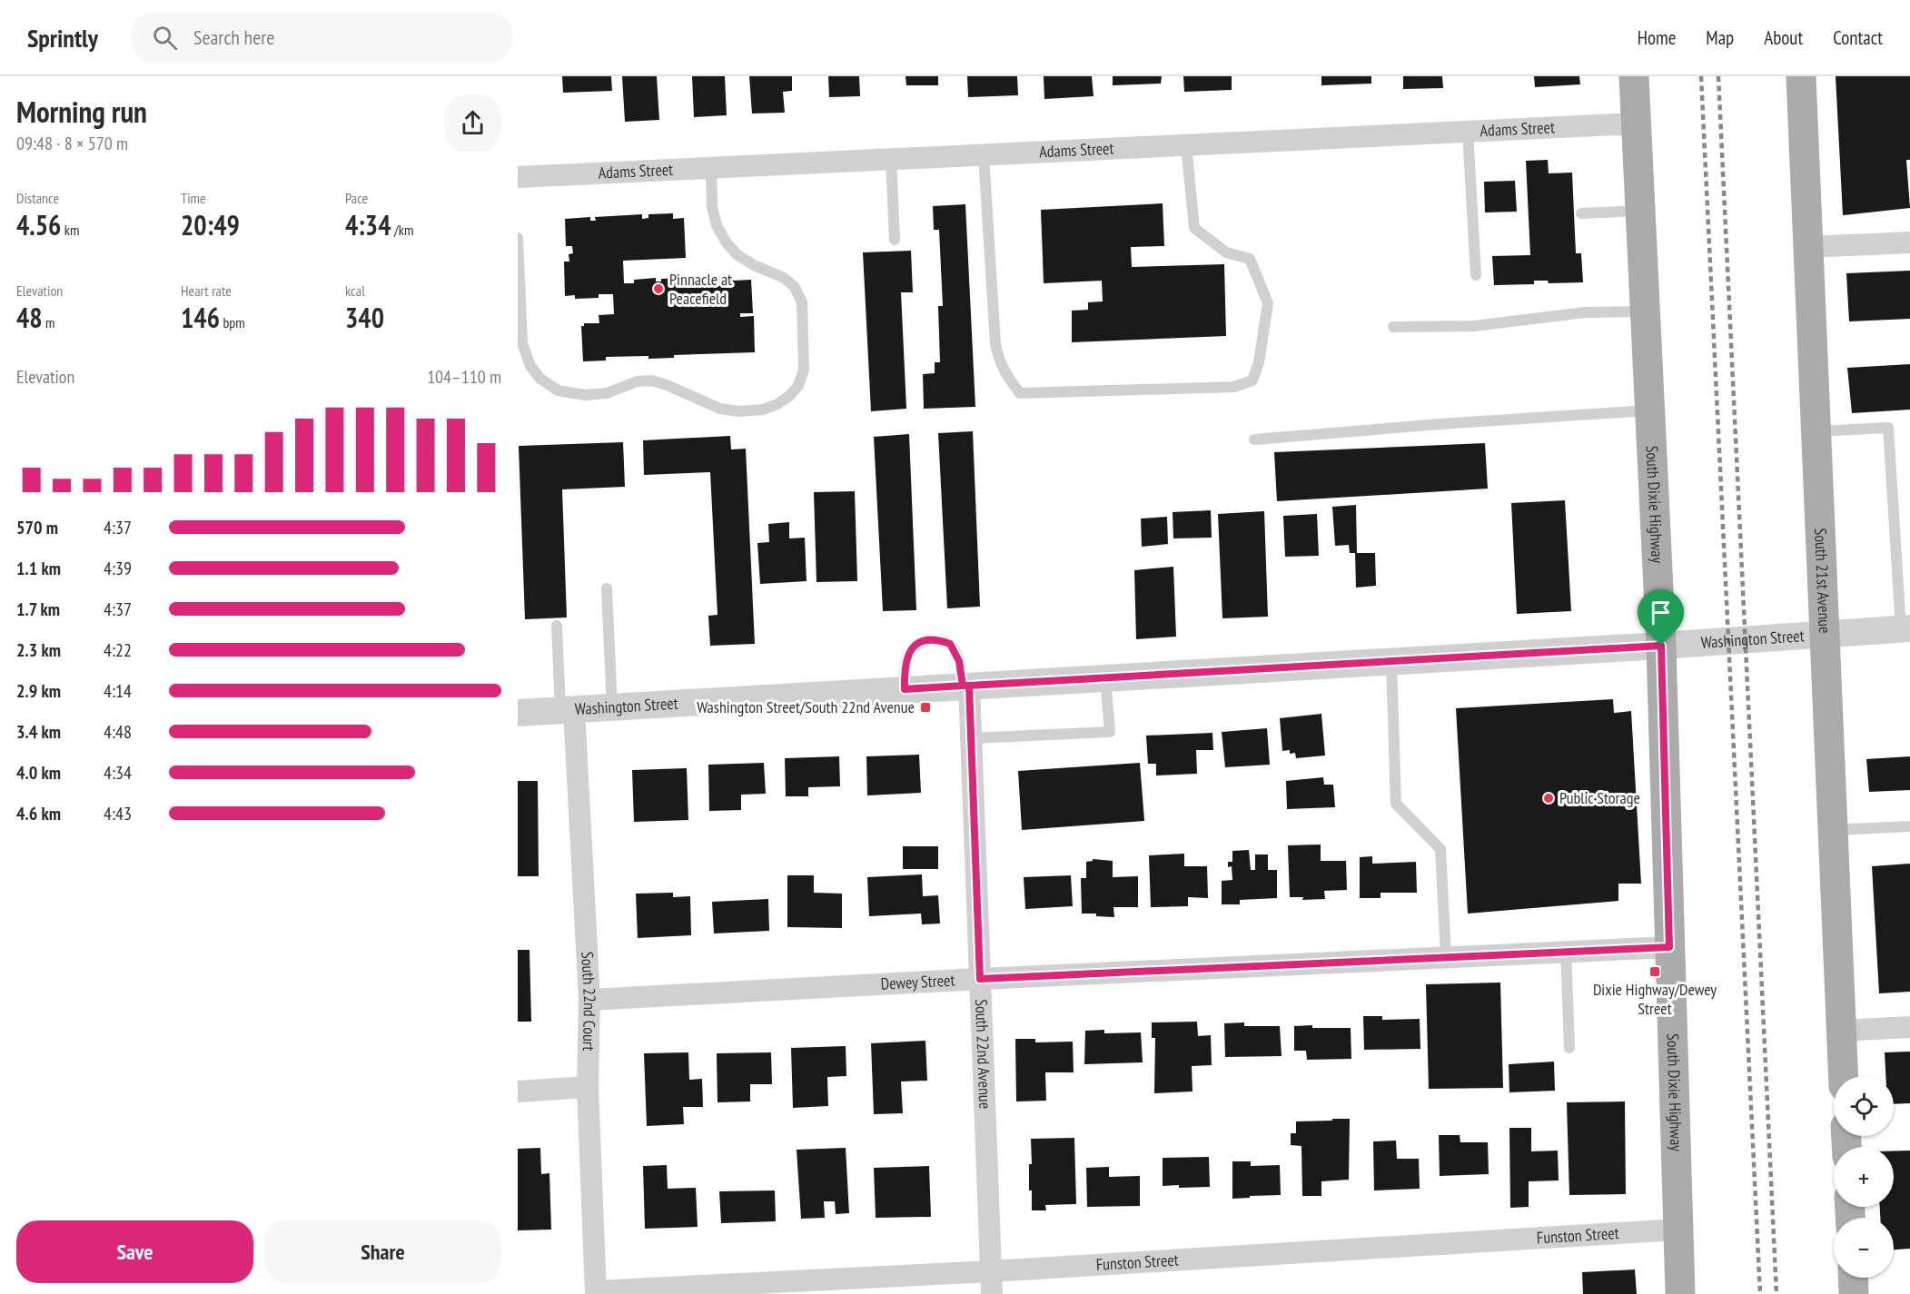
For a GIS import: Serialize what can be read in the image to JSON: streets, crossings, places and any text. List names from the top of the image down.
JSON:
{
  "streets": {
    "main road": ["South Dixie Highway", "South 21st Avenue"],
    "street": [
      "Adams Street",
      "Washington Street",
      "Dewey Street",
      "South 22nd Court",
      "South 22nd Avenue",
      "Funston Street"
    ]
  },
  "crossings": [
    ["Adams Street", "South Dixie Highway"],
    ["South Dixie Highway", "Washington Street"],
    ["South Dixie Highway", "Dewey Street"],
    ["South Dixie Highway", "Funston Street"],
    ["South 21st Avenue", "Washington Street"],
    ["Washington Street", "South 22nd Court"],
    ["Washington Street", "South 22nd Avenue"],
    ["Dewey Street", "South 22nd Court"],
    ["Dewey Street", "South 22nd Avenue"],
    ["South 22nd Court", "Funston Street"],
    ["South 22nd Avenue", "Funston Street"]
  ],
  "places": {
    "other": ["Pinnacle at Peacefield", "Public Storage"],
    "transit": ["Washington Street/South 22nd Avenue", "Dixie Highway/Dewey Street"]
  },
  "page": {
    "header": "Sprintly",
    "search": "Search here",
    "nav": [
      "Home",
      "Map",
      "About",
      "Contact"
    ],
    "heading": ["Morning run", "09:48 · 8 × 570 m"],
    "stats": [
      ["Distance", "4.56 km"],
      ["Time", "20:49"],
      ["Pace", "4:34 /km"],
      ["Elevation", "48 m"],
      ["Heart rate", "146 bpm"],
      ["kcal", "340"]
    ],
    "chart": ["Elevation", "104–110 m"],
    "list": [
      {
        "name": "570 m",
        "note": "4:37"
      },
      {
        "name": "1.1 km",
        "note": "4:39"
      },
      {
        "name": "1.7 km",
        "note": "4:37"
      },
      {
        "name": "2.3 km",
        "note": "4:22"
      },
      {
        "name": "2.9 km",
        "note": "4:14"
      },
      {
        "name": "3.4 km",
        "note": "4:48"
      },
      {
        "name": "4.0 km",
        "note": "4:34"
      },
      {
        "name": "4.6 km",
        "note": "4:43"
      }
    ],
    "map_buttons": ["+", "−"],
    "buttons": ["Save", "Share"]
  }
}
